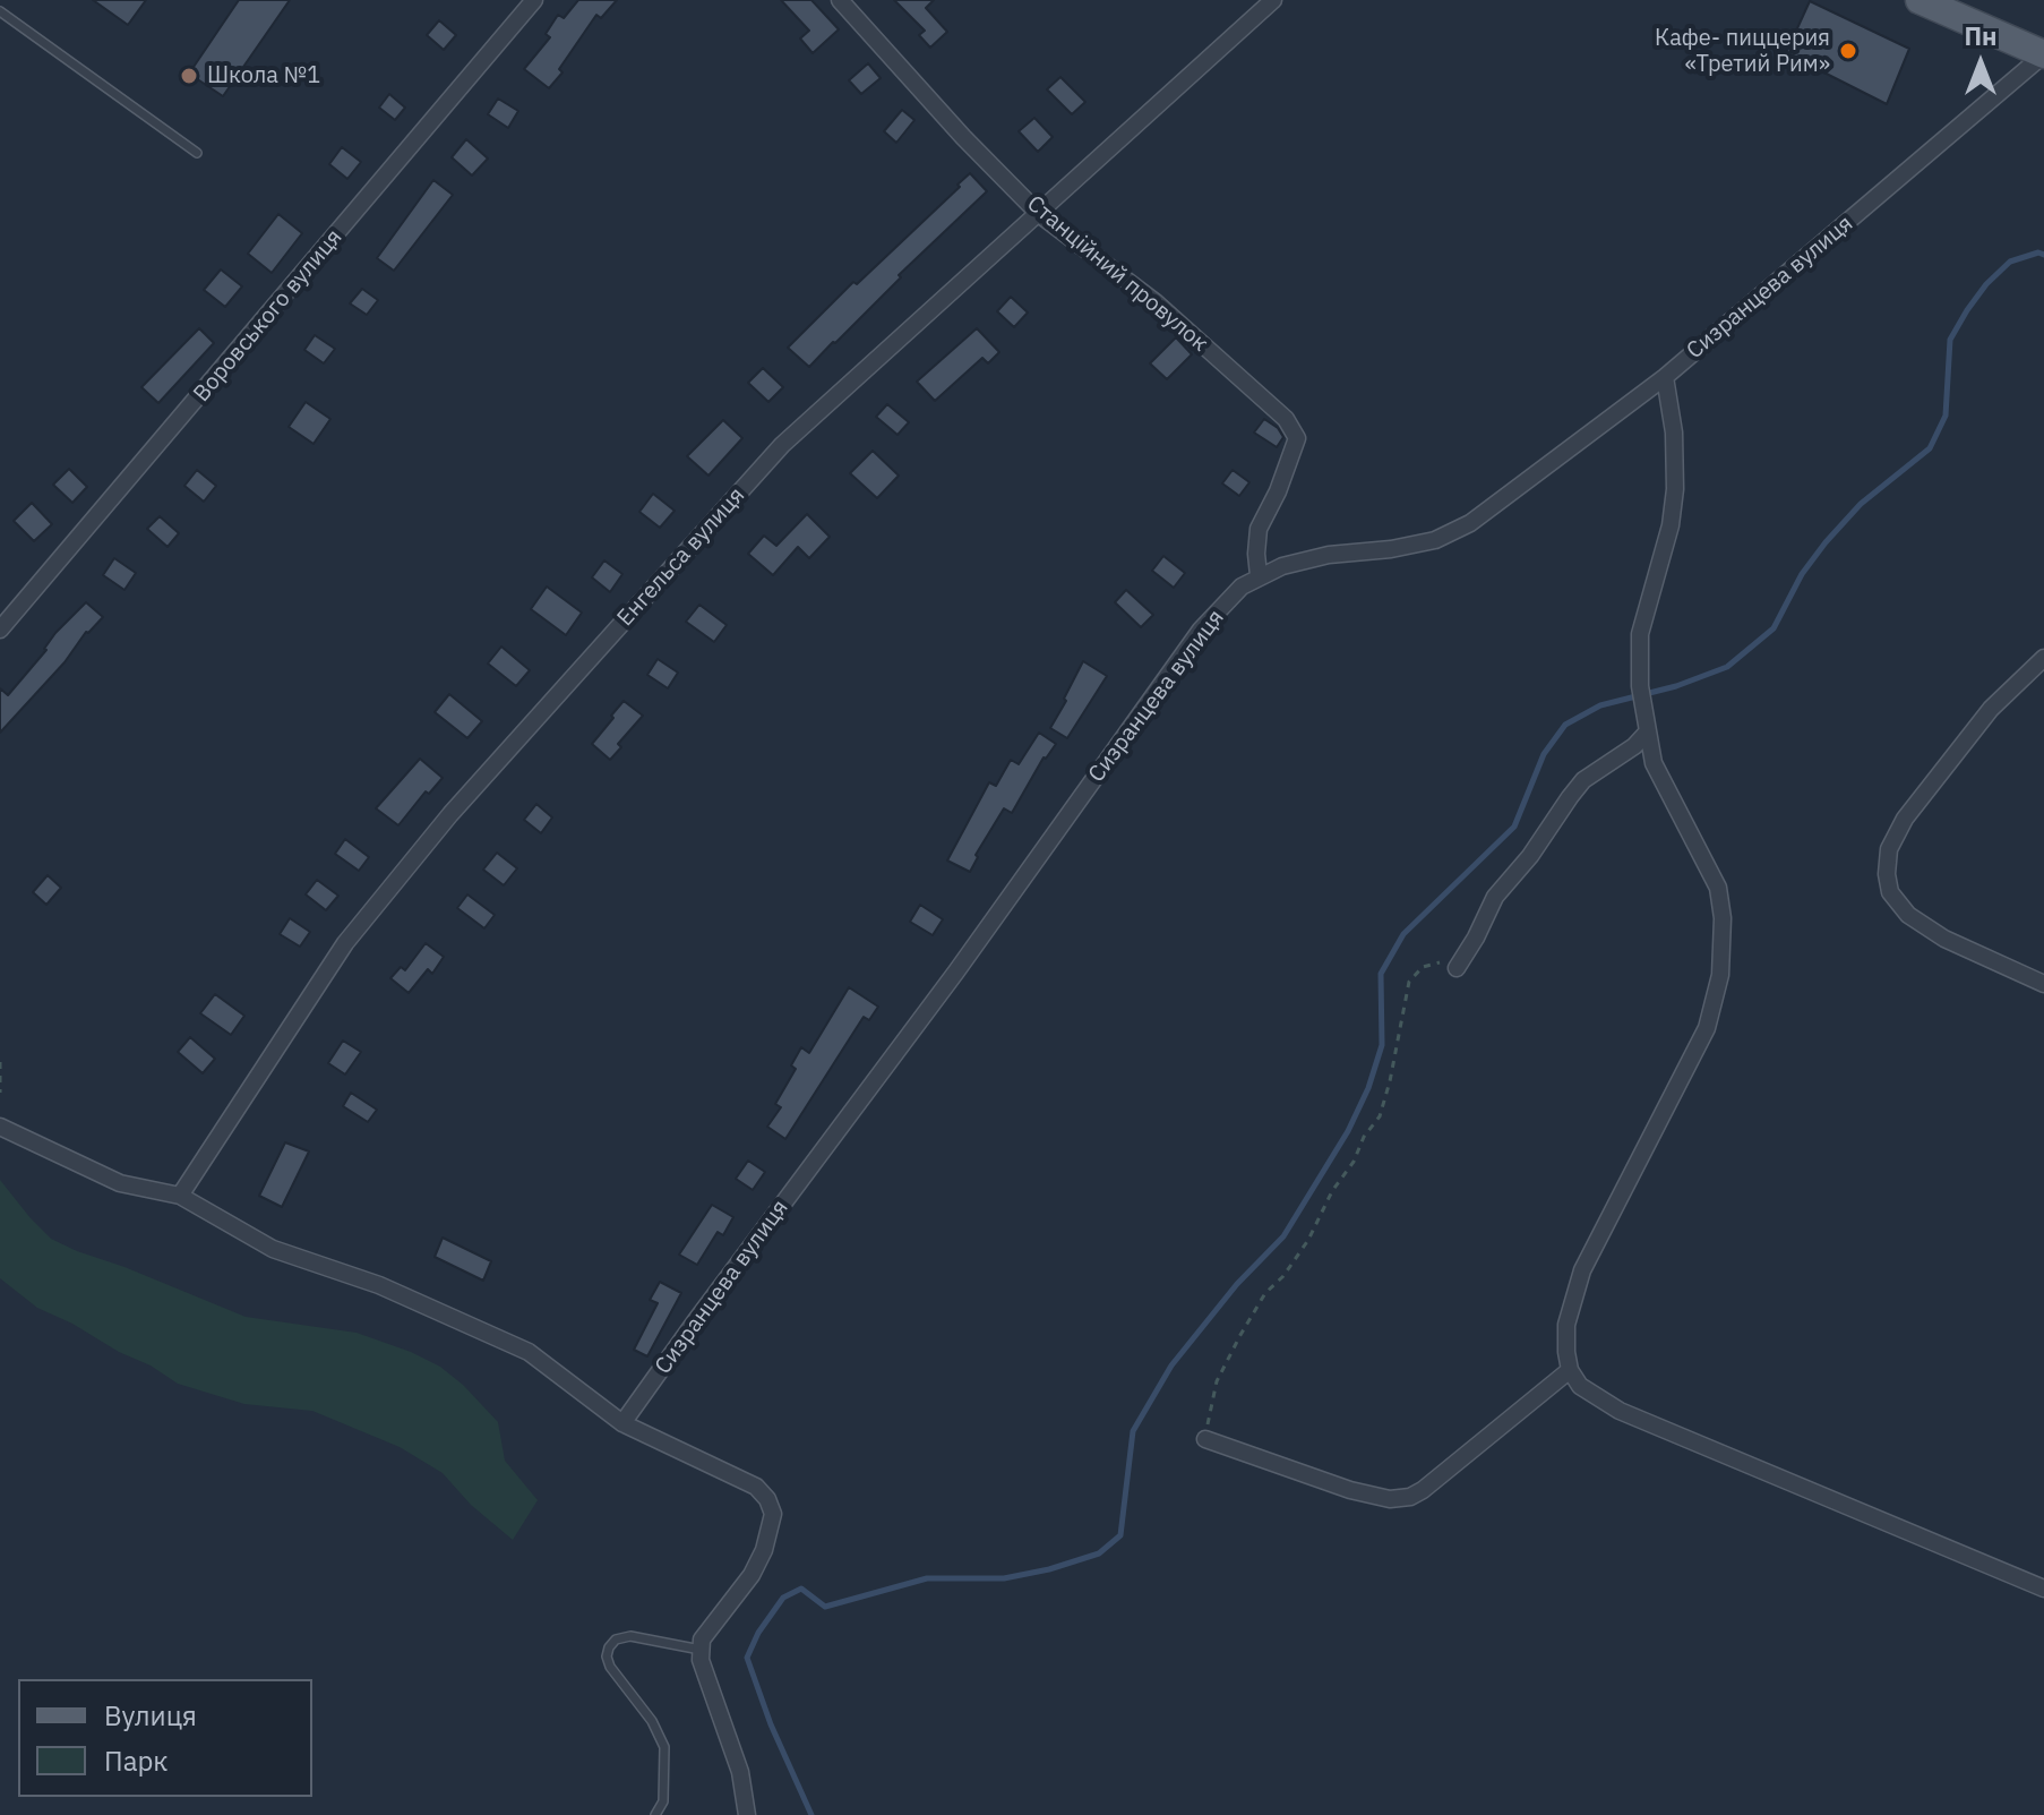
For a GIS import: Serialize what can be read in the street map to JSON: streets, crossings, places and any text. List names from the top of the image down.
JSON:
{
  "streets": {
    "street": [
      "Станційний провулок",
      "Сизранцева вулиця",
      "Воровського вулиця",
      "Енгельса вулиця"
    ]
  },
  "crossings": [
    ["Станційний провулок", "Сизранцева вулиця"],
    ["Станційний провулок", "Енгельса вулиця"]
  ],
  "places": ["Кафе- пиццерия «Третий Рим»", "Школа №1"],
  "legend": ["Вулиця", "Парк"],
  "north": "top"
}
